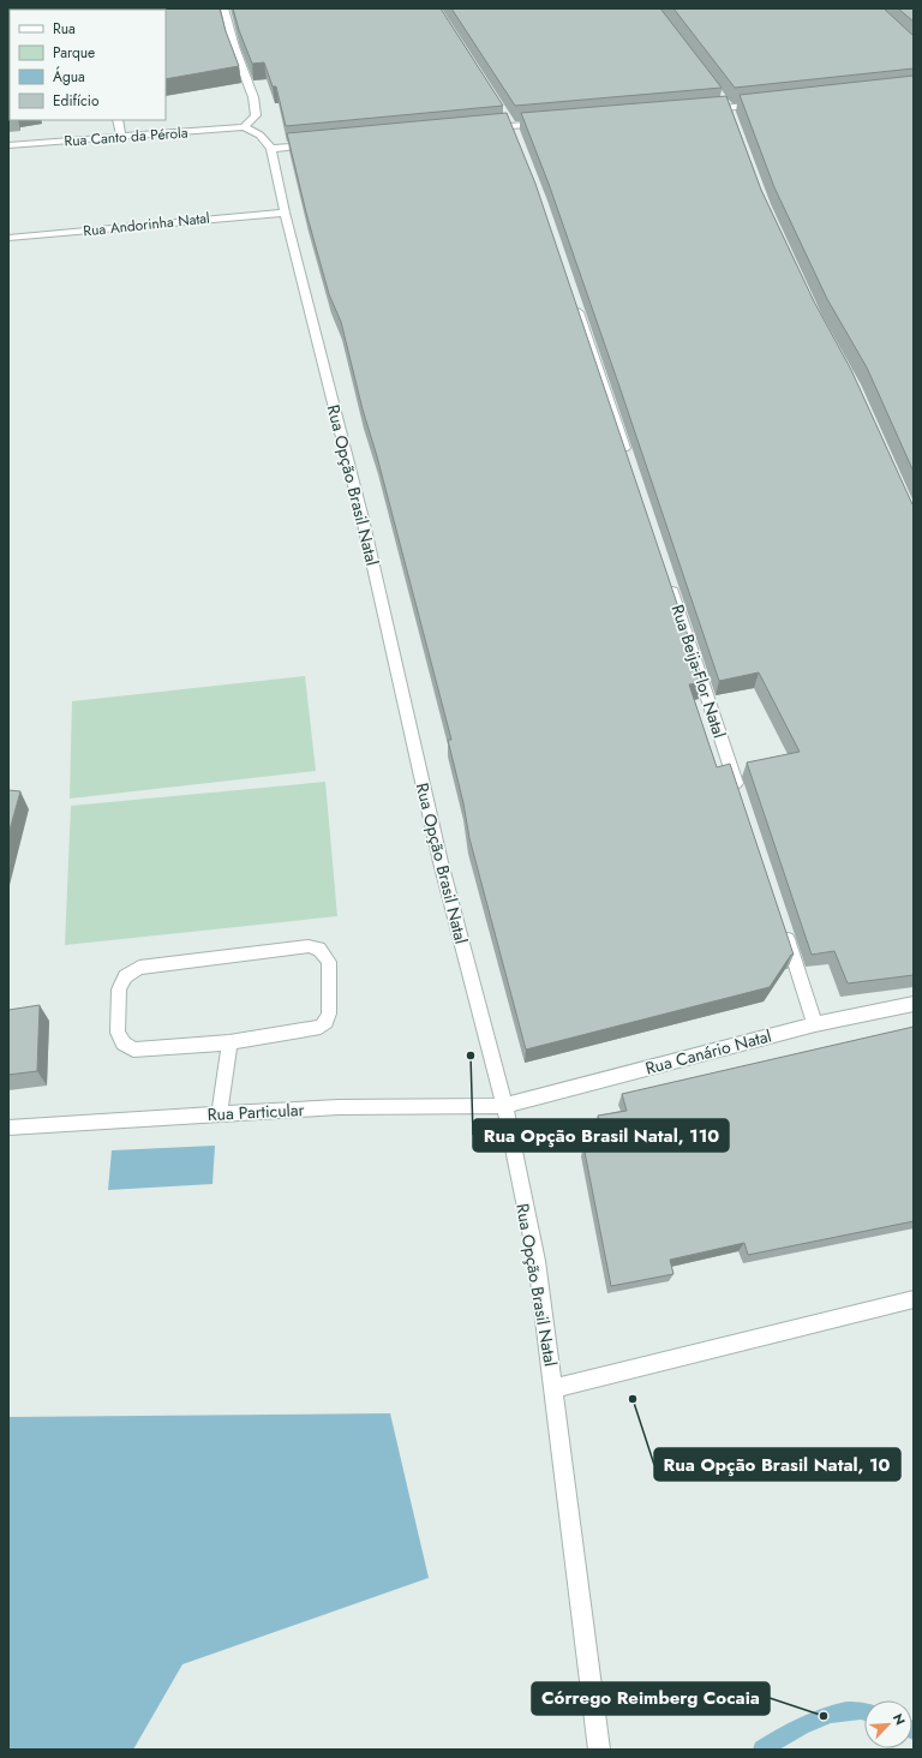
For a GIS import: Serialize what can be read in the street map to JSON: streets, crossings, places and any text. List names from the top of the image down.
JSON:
{
  "streets": {
    "street": [
      "Rua Canto da Pérola",
      "Rua Andorinha Natal",
      "Rua Opção Brasil Natal",
      "Rua Beija-Flor Natal",
      "Rua Canário Natal",
      "Rua Particular"
    ]
  },
  "crossings": [
    ["Rua Canto da Pérola", "Rua Opção Brasil Natal"],
    ["Rua Andorinha Natal", "Rua Opção Brasil Natal"],
    ["Rua Opção Brasil Natal", "Rua Canário Natal"],
    ["Rua Opção Brasil Natal", "Rua Particular"],
    ["Rua Canário Natal", "Rua Particular"]
  ],
  "places": ["Rua Opção Brasil Natal, 110", "Rua Opção Brasil Natal, 10", "Córrego Reimberg Cocaia"],
  "legend": [
    "Rua",
    "Parque",
    "Água",
    "Edifício"
  ],
  "north": "top right"
}
